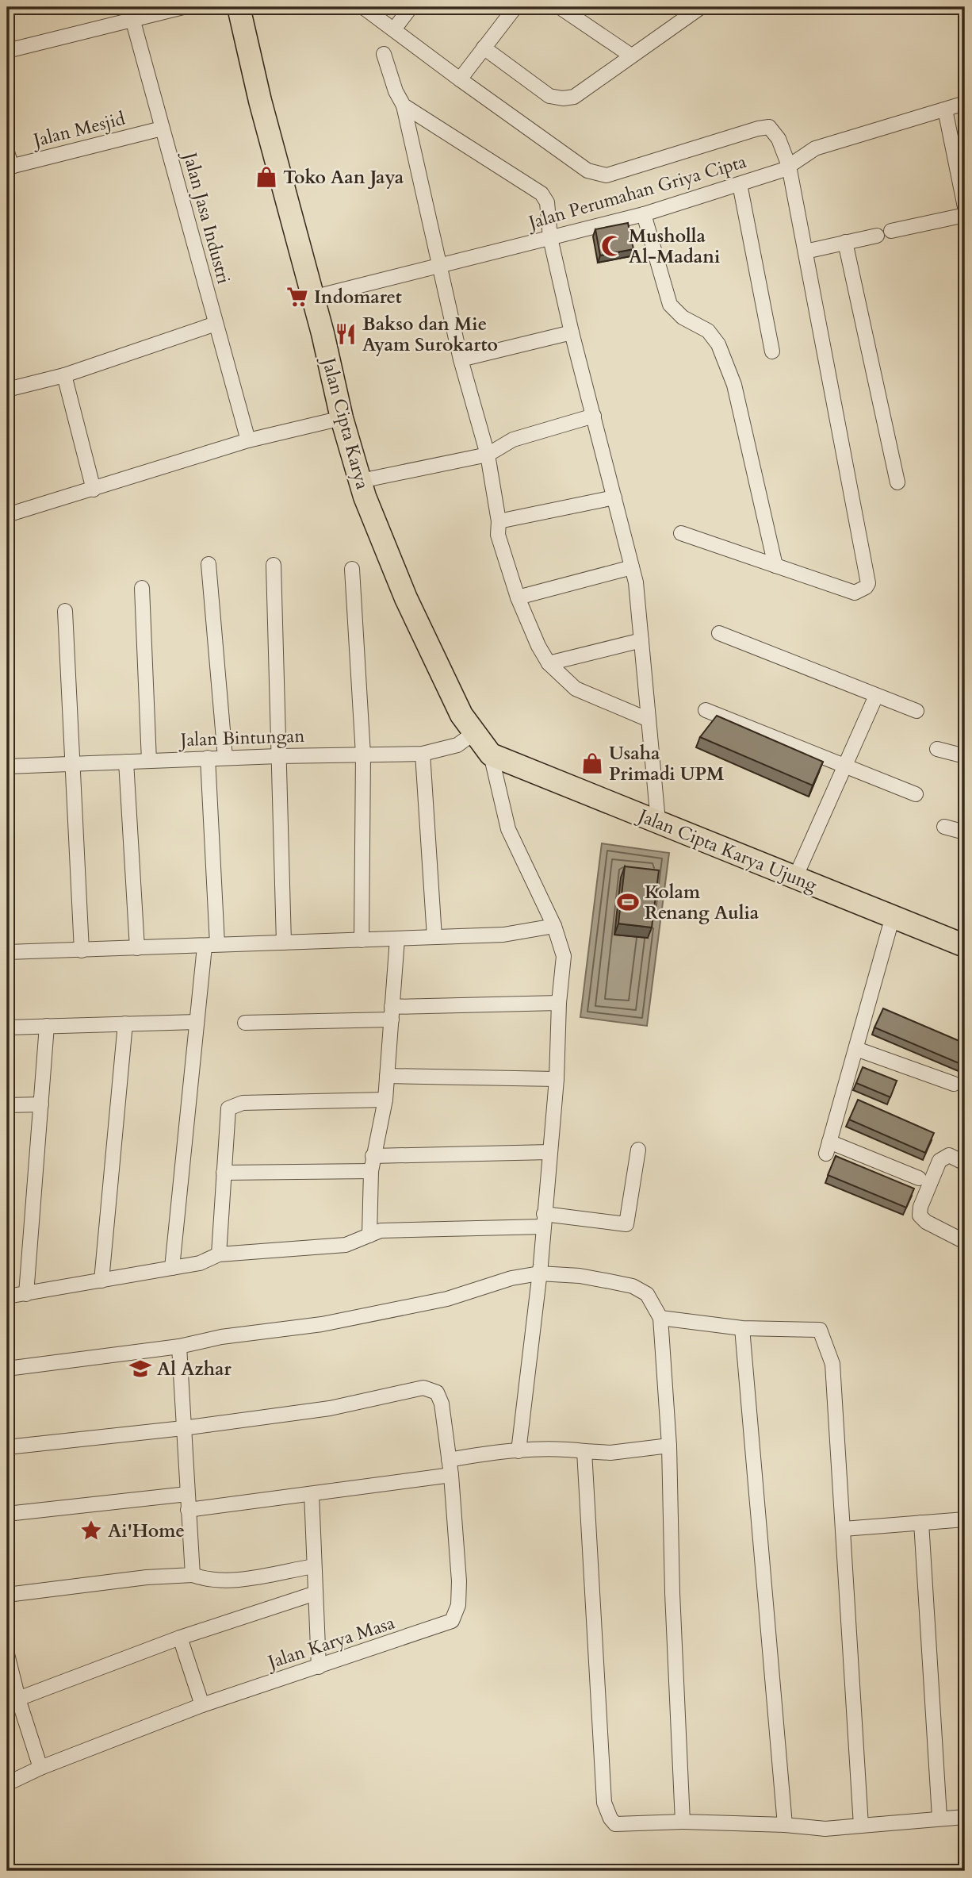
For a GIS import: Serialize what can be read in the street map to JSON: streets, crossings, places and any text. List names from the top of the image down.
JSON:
{
  "streets": {
    "main road": ["Jalan Cipta Karya", "Jalan Cipta Karya Ujung"],
    "street": [
      "Jalan Mesjid",
      "Jalan Perumahan Griya Cipta",
      "Jalan Jasa Industri",
      "Jalan Bintungan",
      "Jalan Karya Masa"
    ]
  },
  "crossings": [
    ["Jalan Mesjid", "Jalan Jasa Industri"],
    ["Jalan Perumahan Griya Cipta", "Jalan Cipta Karya"],
    ["Jalan Cipta Karya", "Jalan Bintungan"],
    ["Jalan Cipta Karya", "Jalan Cipta Karya Ujung"]
  ],
  "places": {
    "shop": ["Toko Aan Jaya", "Usaha Primadi UPM"],
    "mosque": ["Musholla Al-Madani"],
    "supermarket": ["Indomaret"],
    "restaurant": ["Bakso dan Mie Ayam Surokarto"],
    "sports": ["Kolam Renang Aulia"],
    "school or university": ["Al Azhar"],
    "place": ["Ai'Home"]
  }
}
